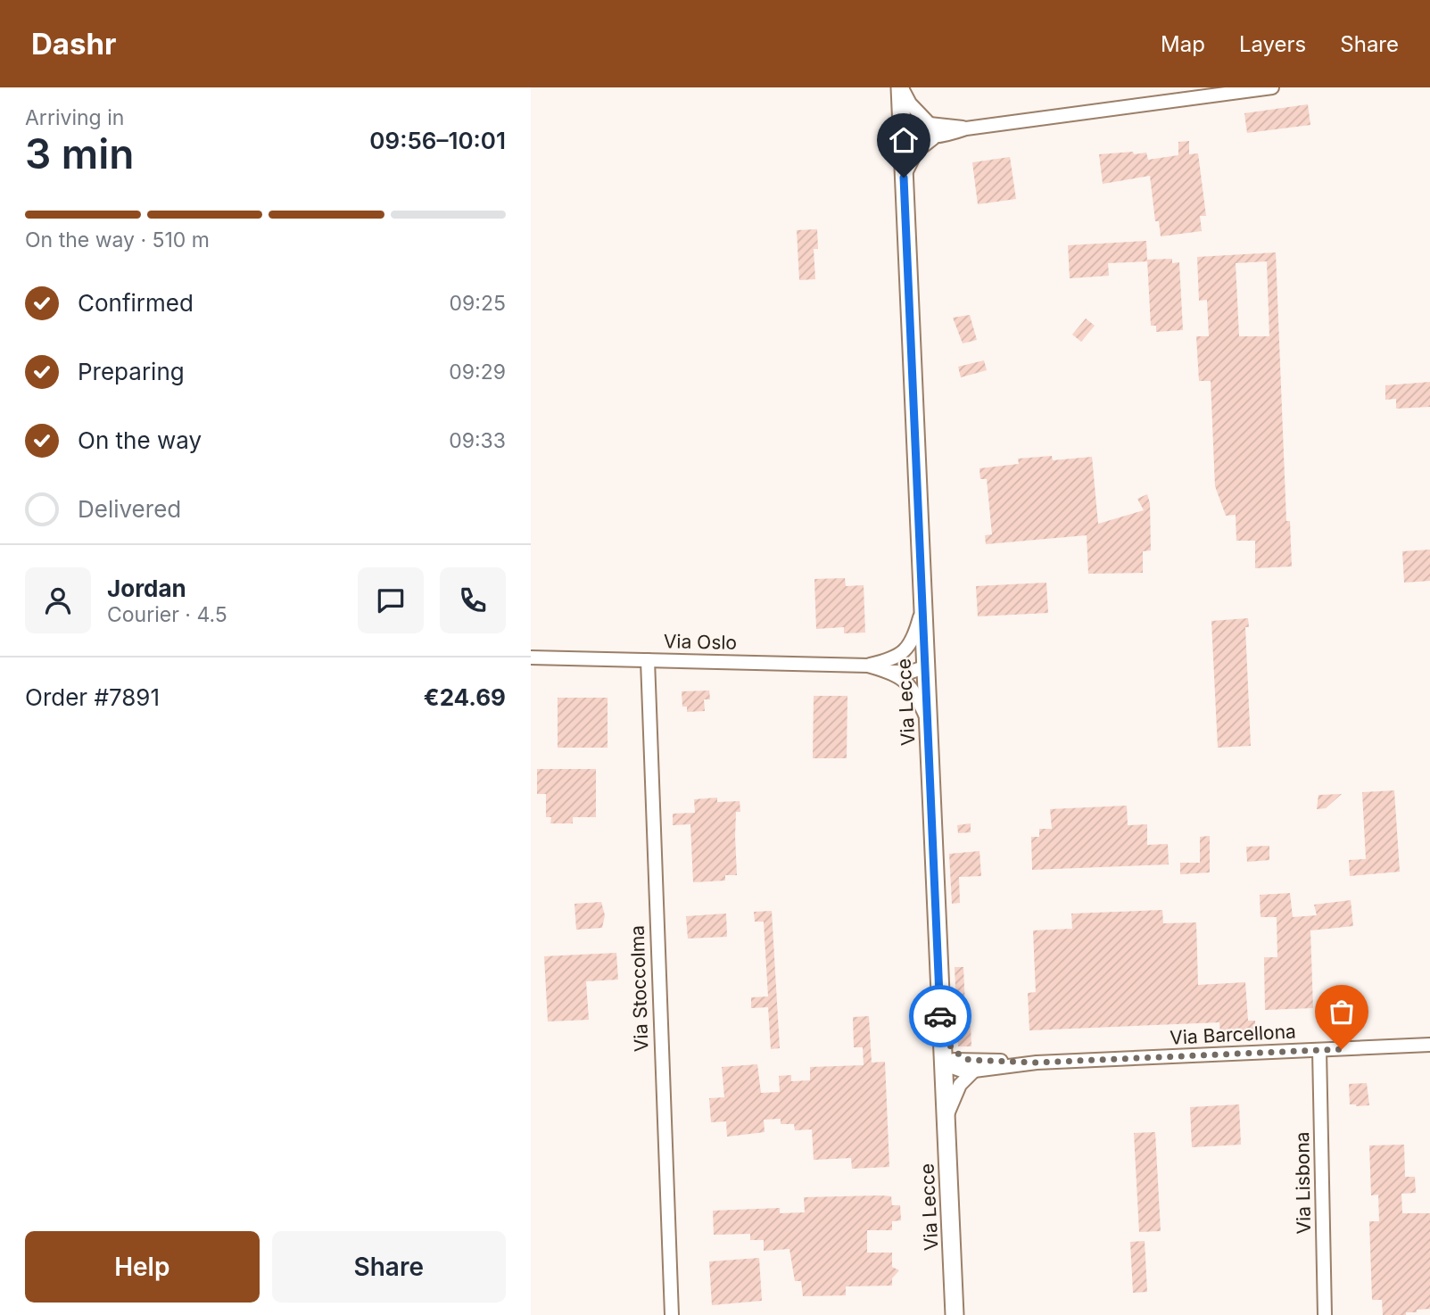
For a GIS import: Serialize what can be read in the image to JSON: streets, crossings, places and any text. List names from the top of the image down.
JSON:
{
  "streets": {
    "main road": ["Via Lecce"],
    "street": [
      "Via Oslo",
      "Via Stoccolma",
      "Via Barcellona",
      "Via Lisbona"
    ]
  },
  "crossings": [
    ["Via Oslo", "Via Lecce"],
    ["Via Oslo", "Via Stoccolma"],
    ["Via Lecce", "Via Barcellona"],
    ["Via Barcellona", "Via Lisbona"]
  ],
  "page": {
    "header": "Dashr",
    "nav": ["Map", "Layers", "Share"],
    "heading": ["3 min", "Arriving in", "09:56–10:01"],
    "panel": [
      "Jordan",
      "Courier · 4.5",
      "Order #7891",
      "€24.69"
    ],
    "bar": "On the way · 510 m",
    "list": [
      ["Confirmed", "09:25"],
      ["Preparing", "09:29"],
      ["On the way", "09:33"],
      "Delivered"
    ],
    "buttons": ["Help", "Share"]
  }
}
